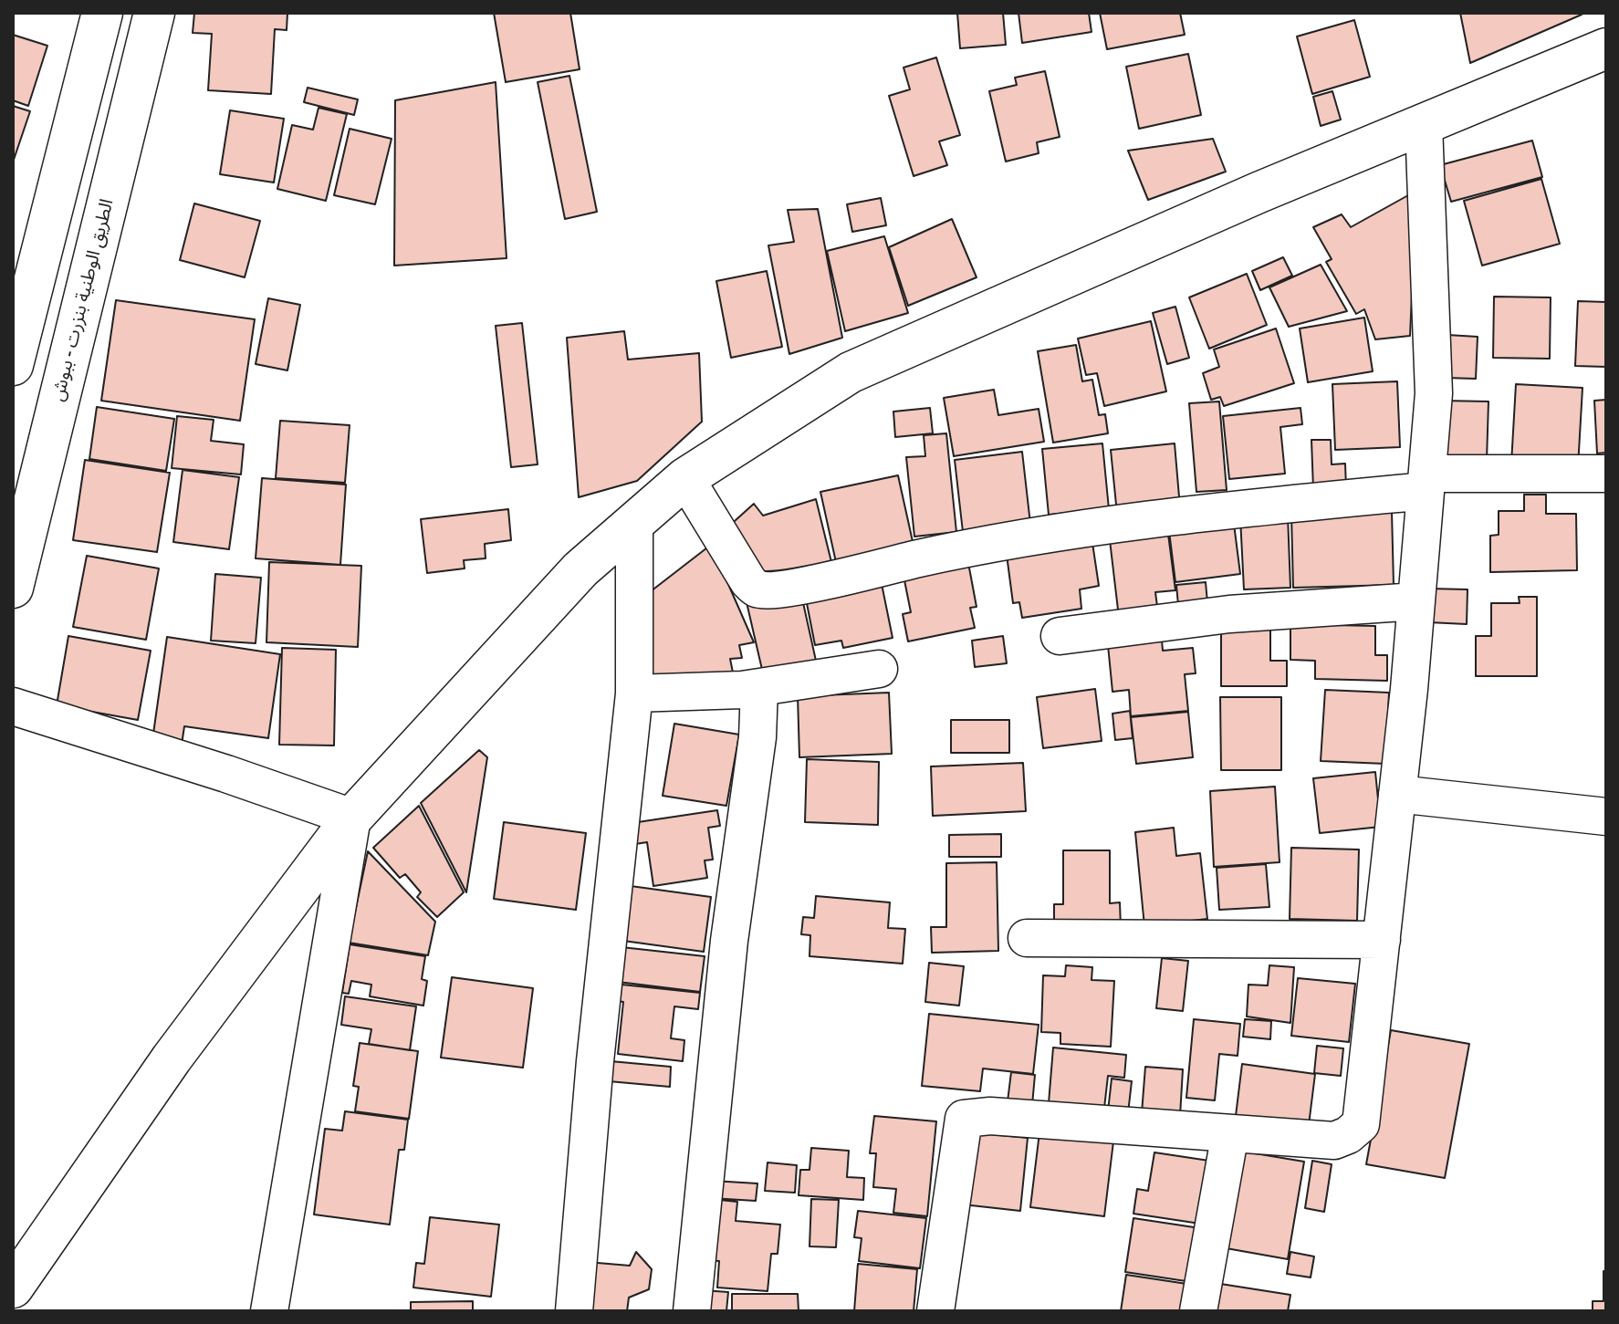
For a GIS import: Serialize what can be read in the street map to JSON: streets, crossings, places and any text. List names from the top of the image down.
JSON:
{
  "streets": {
    "street": ["الطريق الوطنية بنزرت - ببوش"]
  }
}
